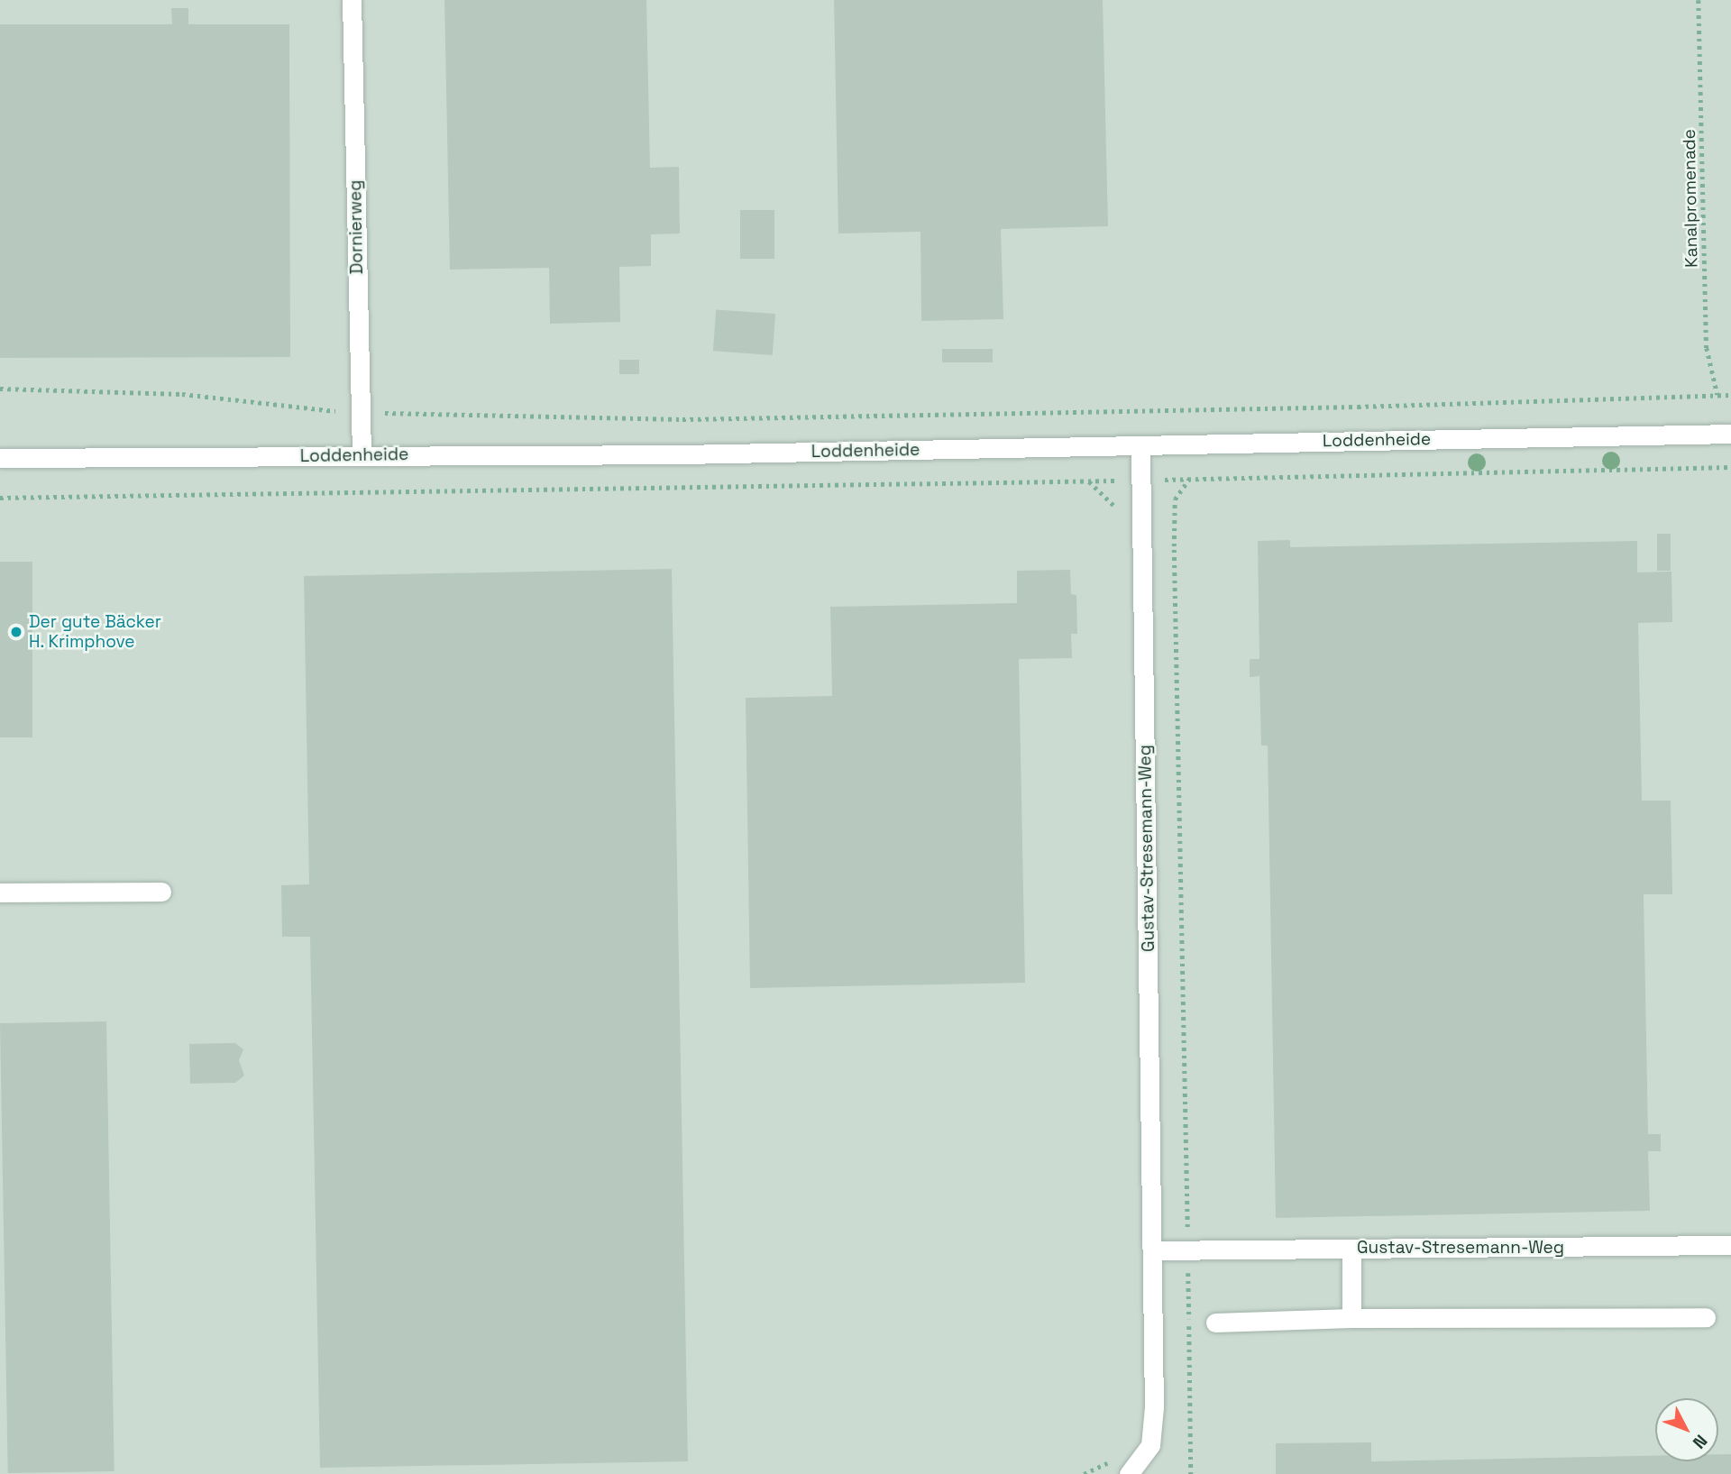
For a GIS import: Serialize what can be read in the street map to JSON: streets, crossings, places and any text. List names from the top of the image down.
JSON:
{
  "streets": {
    "street": ["Dornierweg", "Loddenheide", "Gustav-Stresemann-Weg"],
    "path": ["Kanalpromenade"]
  },
  "crossings": [
    ["Dornierweg", "Loddenheide"],
    ["Loddenheide", "Gustav-Stresemann-Weg"]
  ],
  "places": ["Der gute Bäcker H. Krimphove"],
  "north": "bottom right"
}
